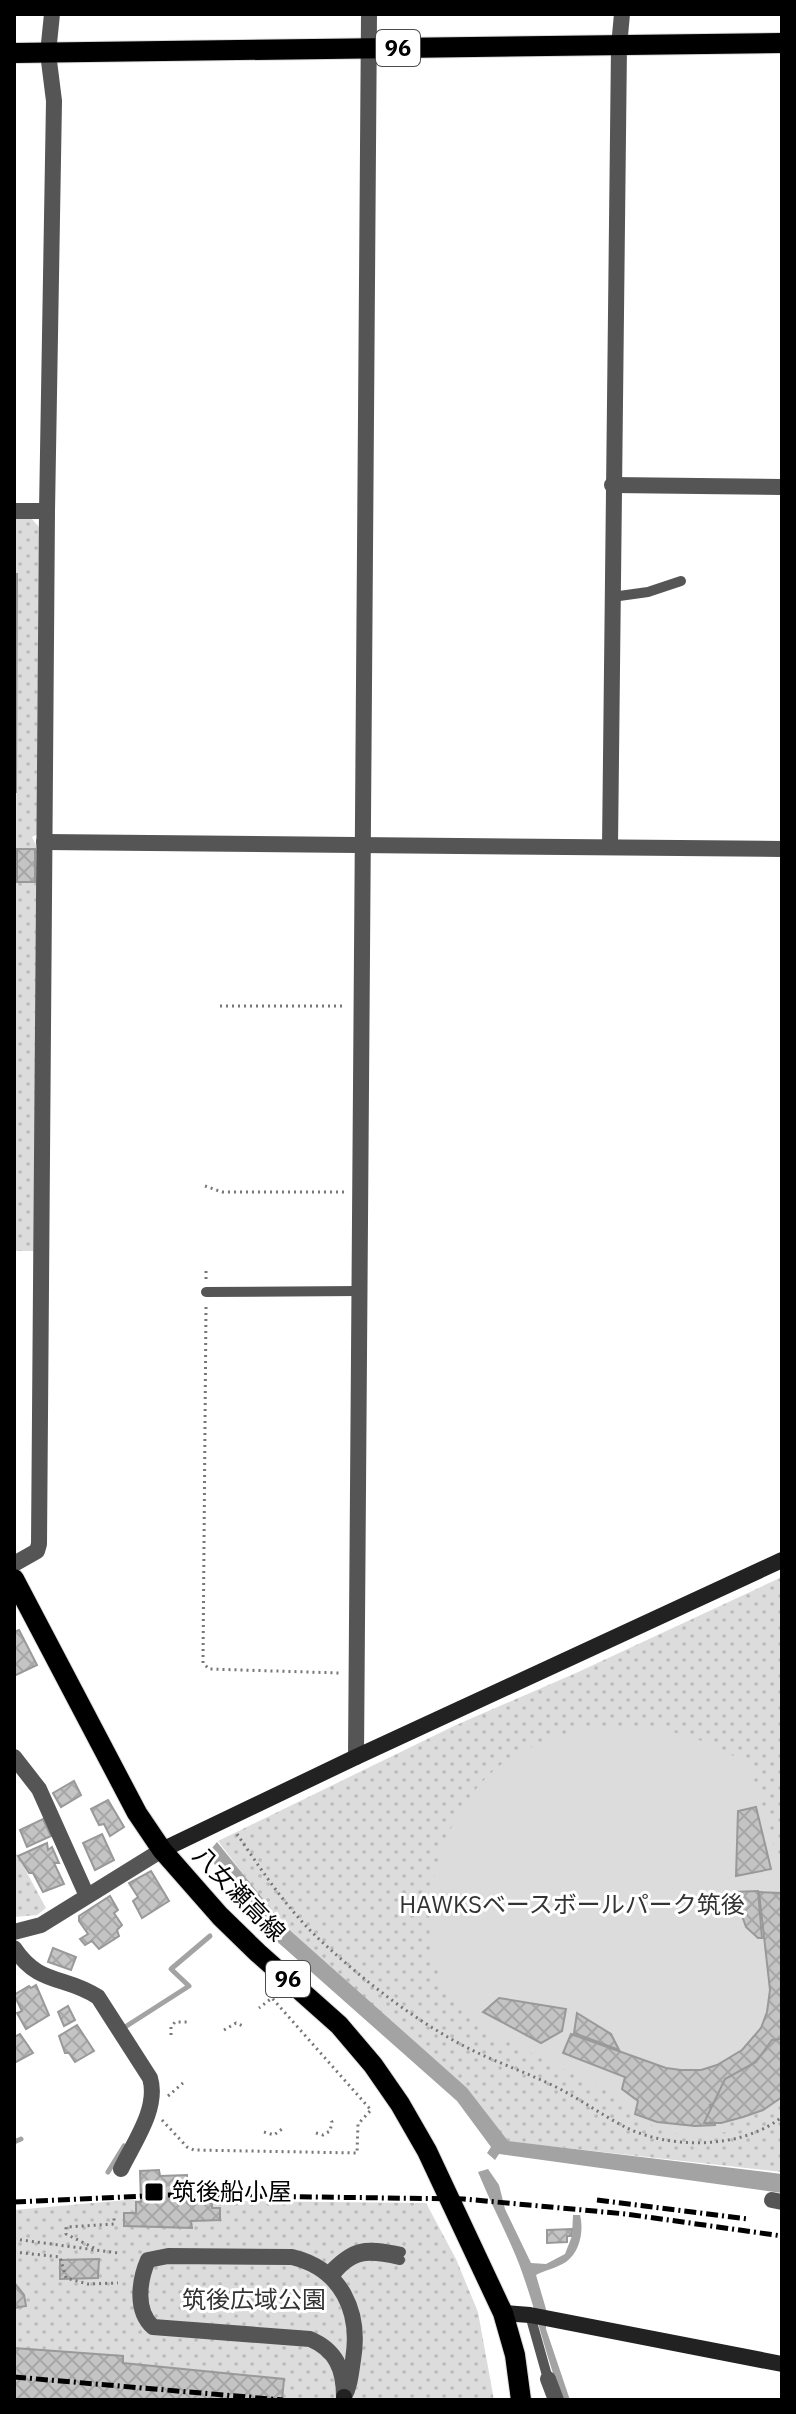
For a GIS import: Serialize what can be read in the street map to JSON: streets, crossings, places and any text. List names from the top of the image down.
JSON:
{
  "streets": {
    "main road": ["96", "八女瀬高線"]
  },
  "parks": ["HAWKSベースボールパーク筑後", "筑後広域公園"],
  "places": {
    "transit": ["筑後船小屋"]
  }
}
